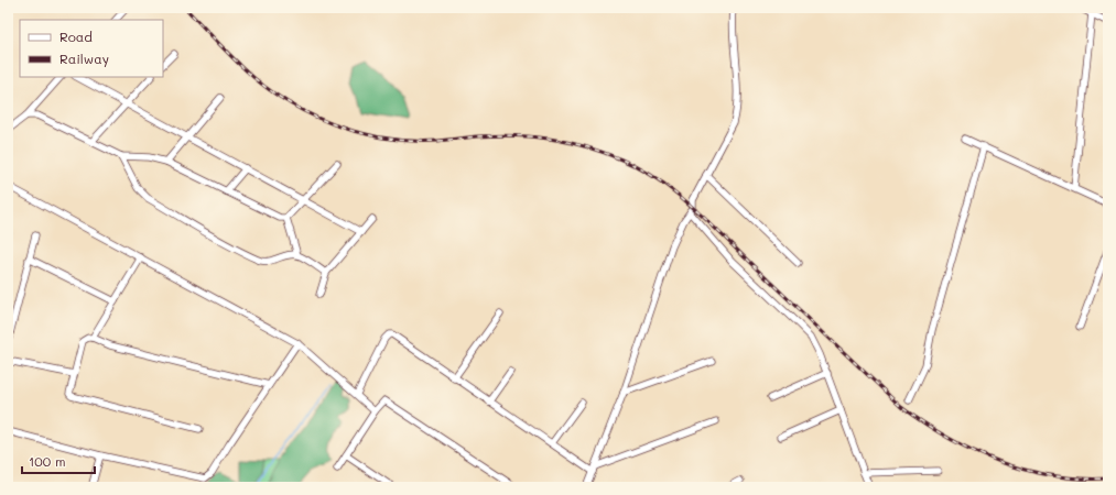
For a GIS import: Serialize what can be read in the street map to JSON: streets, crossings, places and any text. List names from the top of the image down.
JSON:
{
  "legend": ["Road", "Railway"],
  "scale_bar": "100 m"
}
